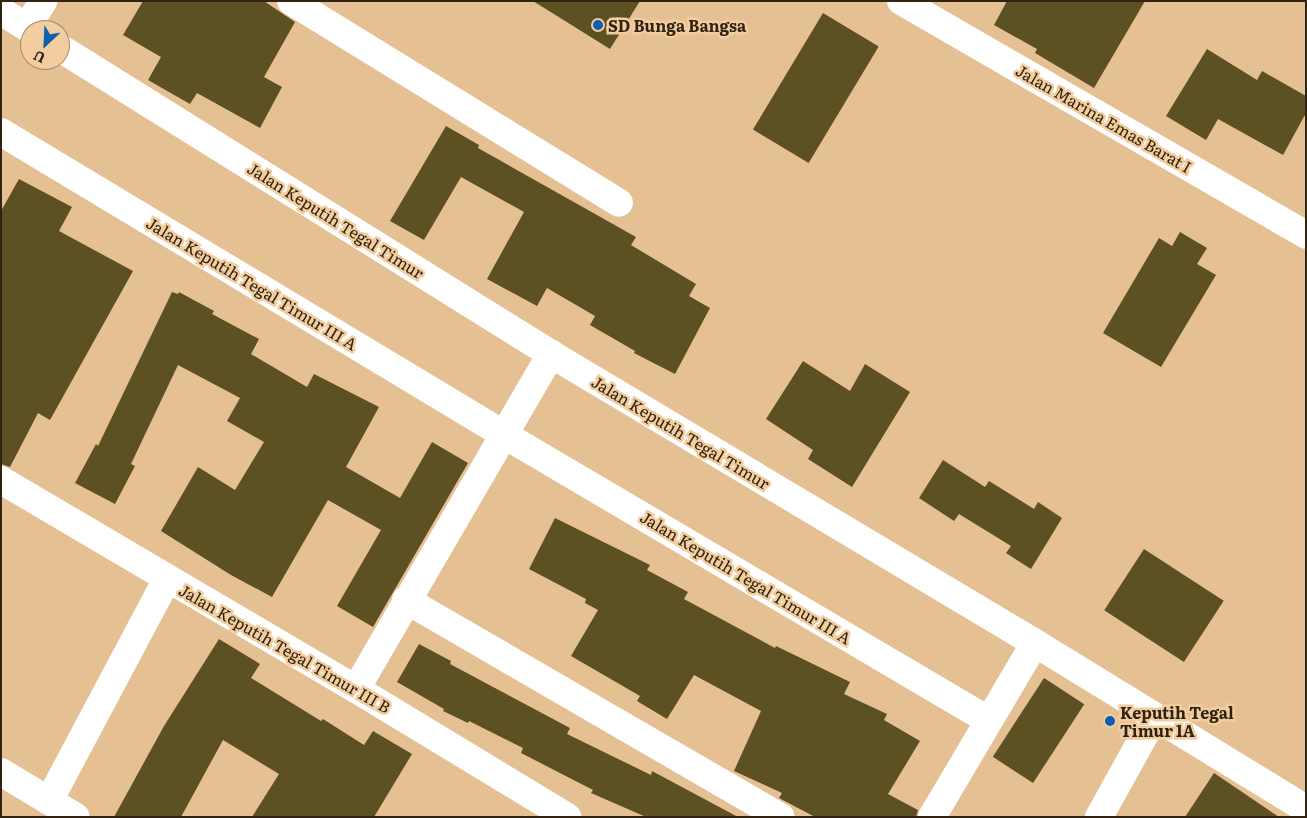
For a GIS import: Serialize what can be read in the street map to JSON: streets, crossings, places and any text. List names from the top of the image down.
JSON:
{
  "streets": {
    "street": [
      "Jalan Marina Emas Barat I",
      "Jalan Keputih Tegal Timur",
      "Jalan Keputih Tegal Timur III A",
      "Jalan Keputih Tegal Timur III B"
    ]
  },
  "places": ["SD Bunga Bangsa", "Keputih Tegal Timur 1A"],
  "north": "bottom left"
}
